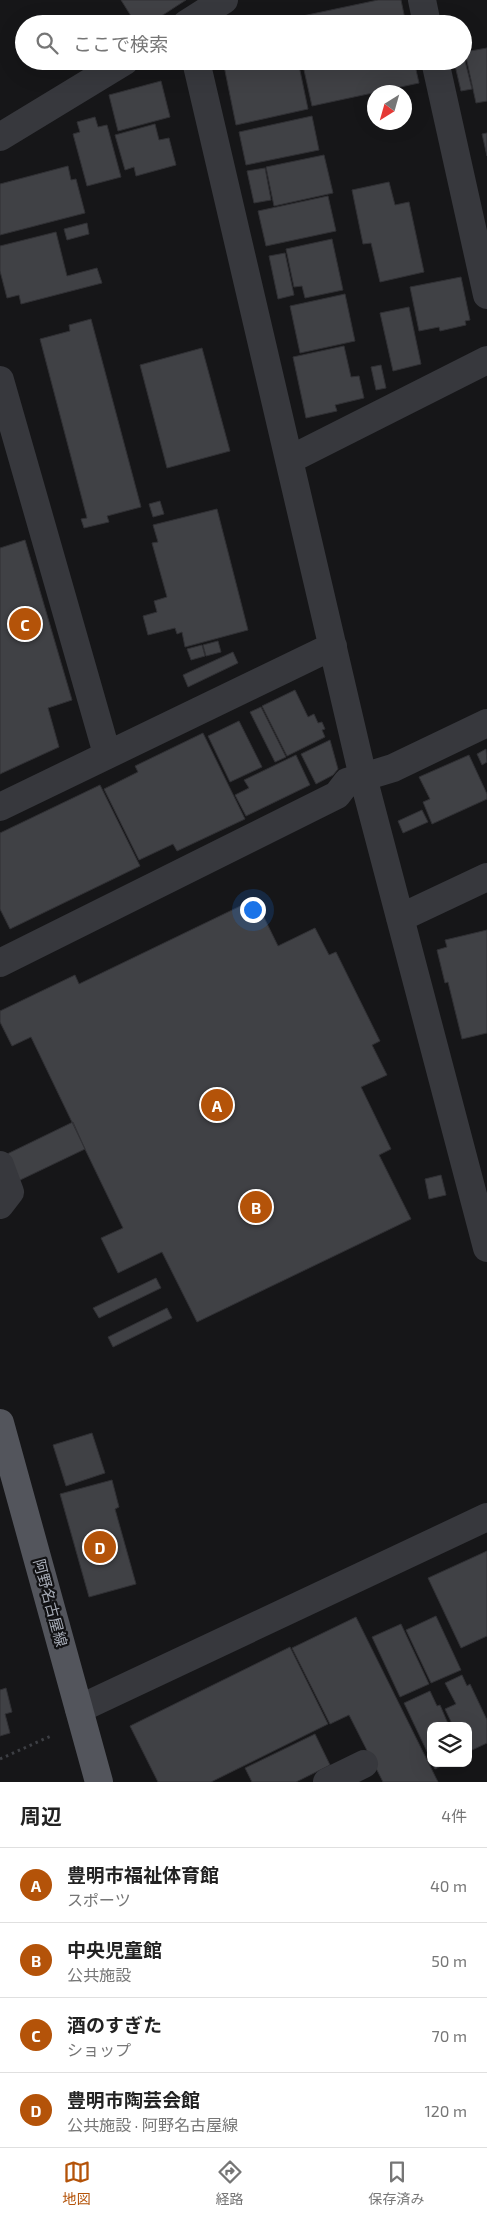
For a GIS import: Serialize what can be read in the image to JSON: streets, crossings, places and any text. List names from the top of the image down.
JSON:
{
  "streets": {
    "main road": ["阿野名古屋線"]
  },
  "north": "bottom left",
  "page": {
    "search": "ここで検索",
    "pins": [
      "C",
      "A",
      "B",
      "D"
    ],
    "heading": ["周辺", "4件"],
    "list": [
      {
        "mark": "A",
        "name": "豊明市福祉体育館",
        "note": "スポーツ",
        "value": "40 m"
      },
      {
        "mark": "B",
        "name": "中央児童館",
        "note": "公共施設",
        "value": "50 m"
      },
      {
        "mark": "C",
        "name": "酒のすぎた",
        "note": "ショップ",
        "value": "70 m"
      },
      {
        "mark": "D",
        "name": "豊明市陶芸会館",
        "note": "公共施設 · 阿野名古屋線",
        "value": "120 m"
      }
    ],
    "nav": ["地図", "経路", "保存済み"]
  }
}
